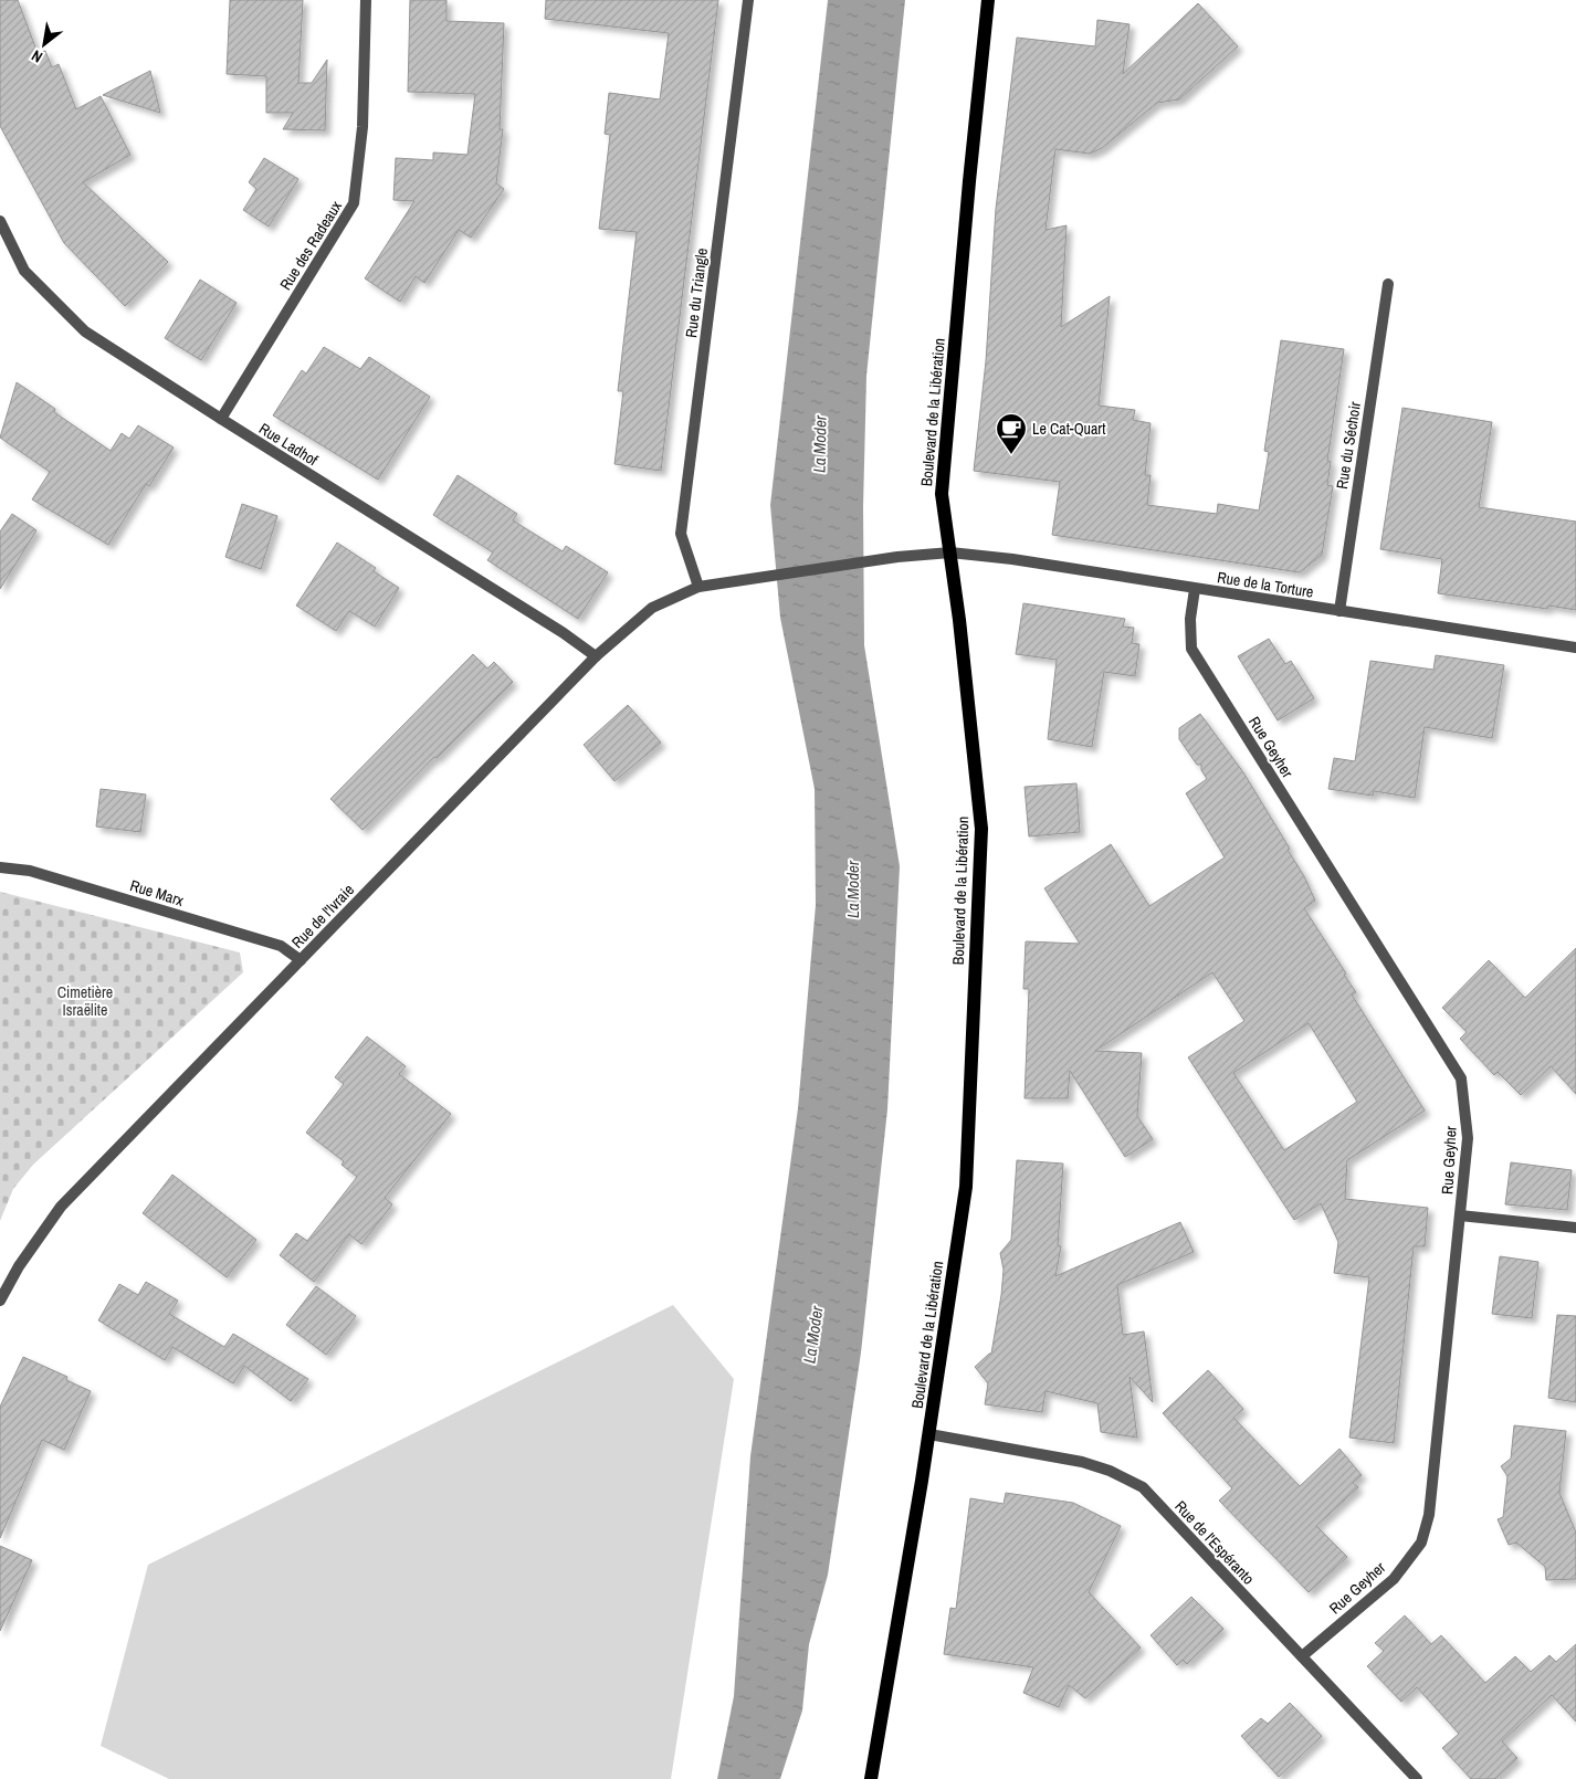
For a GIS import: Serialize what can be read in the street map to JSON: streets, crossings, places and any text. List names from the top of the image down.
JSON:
{
  "streets": {
    "main road": ["Boulevard de la Libération"],
    "street": [
      "Rue des Radeaux",
      "Rue du Triangle",
      "Rue Ladhof",
      "Rue du Séchoir",
      "Rue de la Torture",
      "Rue Geyher",
      "Rue Marx",
      "Rue de l'Ivraie",
      "Rue de l'Espéranto"
    ]
  },
  "crossings": [
    ["Rue des Radeaux", "Rue Ladhof"],
    ["Rue du Triangle", "Rue de l'Ivraie"],
    ["Boulevard de la Libération", "Rue de la Torture"],
    ["Boulevard de la Libération", "Rue de l'Espéranto"],
    ["Rue Ladhof", "Rue de l'Ivraie"],
    ["Rue du Séchoir", "Rue de la Torture"],
    ["Rue de la Torture", "Rue Geyher"],
    ["Rue de la Torture", "Rue de l'Ivraie"],
    ["Rue Geyher", "Rue de l'Espéranto"],
    ["Rue Marx", "Rue de l'Ivraie"]
  ],
  "water": ["La Moder"],
  "parks": ["Cimetière Israëlite"],
  "places": {
    "cafe": ["Le Cat-Quart"]
  },
  "north": "bottom left"
}
